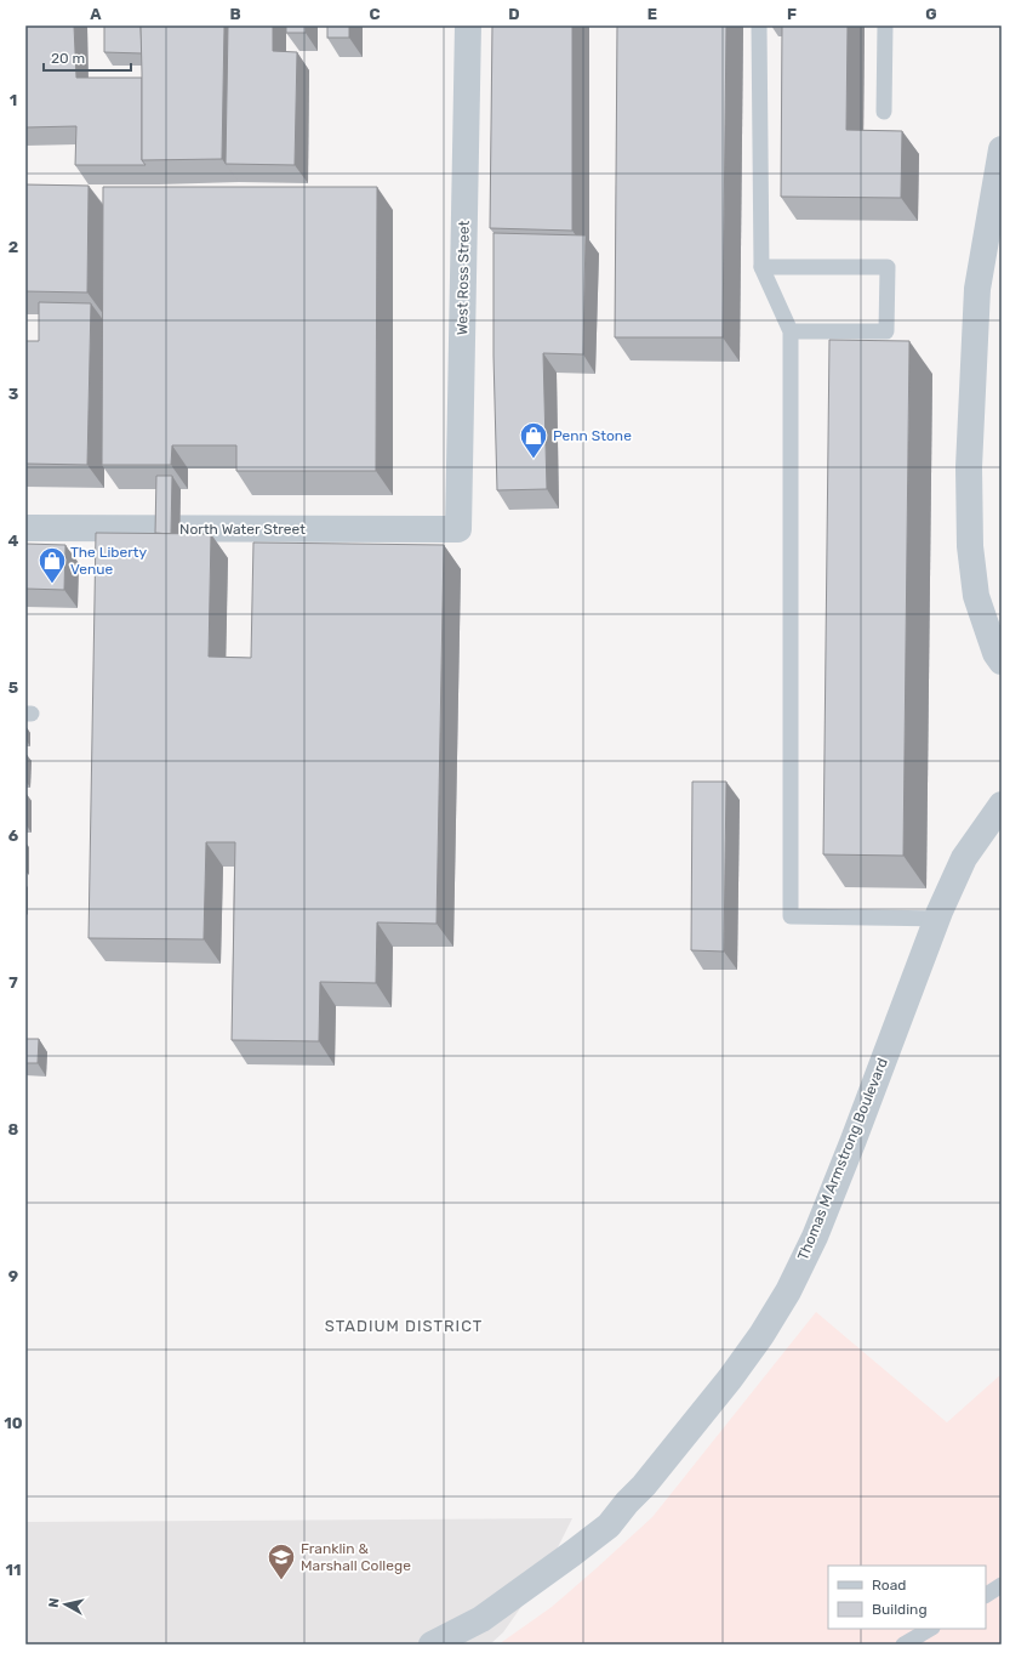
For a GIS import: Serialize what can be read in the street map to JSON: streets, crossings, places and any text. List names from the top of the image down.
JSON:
{
  "streets": {
    "street": ["West Ross Street", "North Water Street", "Thomas M Armstrong Boulevard"]
  },
  "crossings": [
    ["West Ross Street", "North Water Street"]
  ],
  "districts": ["STADIUM DISTRICT"],
  "places": {
    "shop": ["Penn Stone", "The Liberty Venue"],
    "school or university": ["Franklin & Marshall College"]
  },
  "legend": ["Road", "Building"],
  "scale_bar": "20 m",
  "north": "left",
  "grid": {
    "columns": [
      "A",
      "B",
      "C",
      "D",
      "E",
      "F",
      "G"
    ],
    "rows": [
      "1",
      "2",
      "3",
      "4",
      "5",
      "6",
      "7",
      "8",
      "9",
      "10",
      "11"
    ]
  }
}
